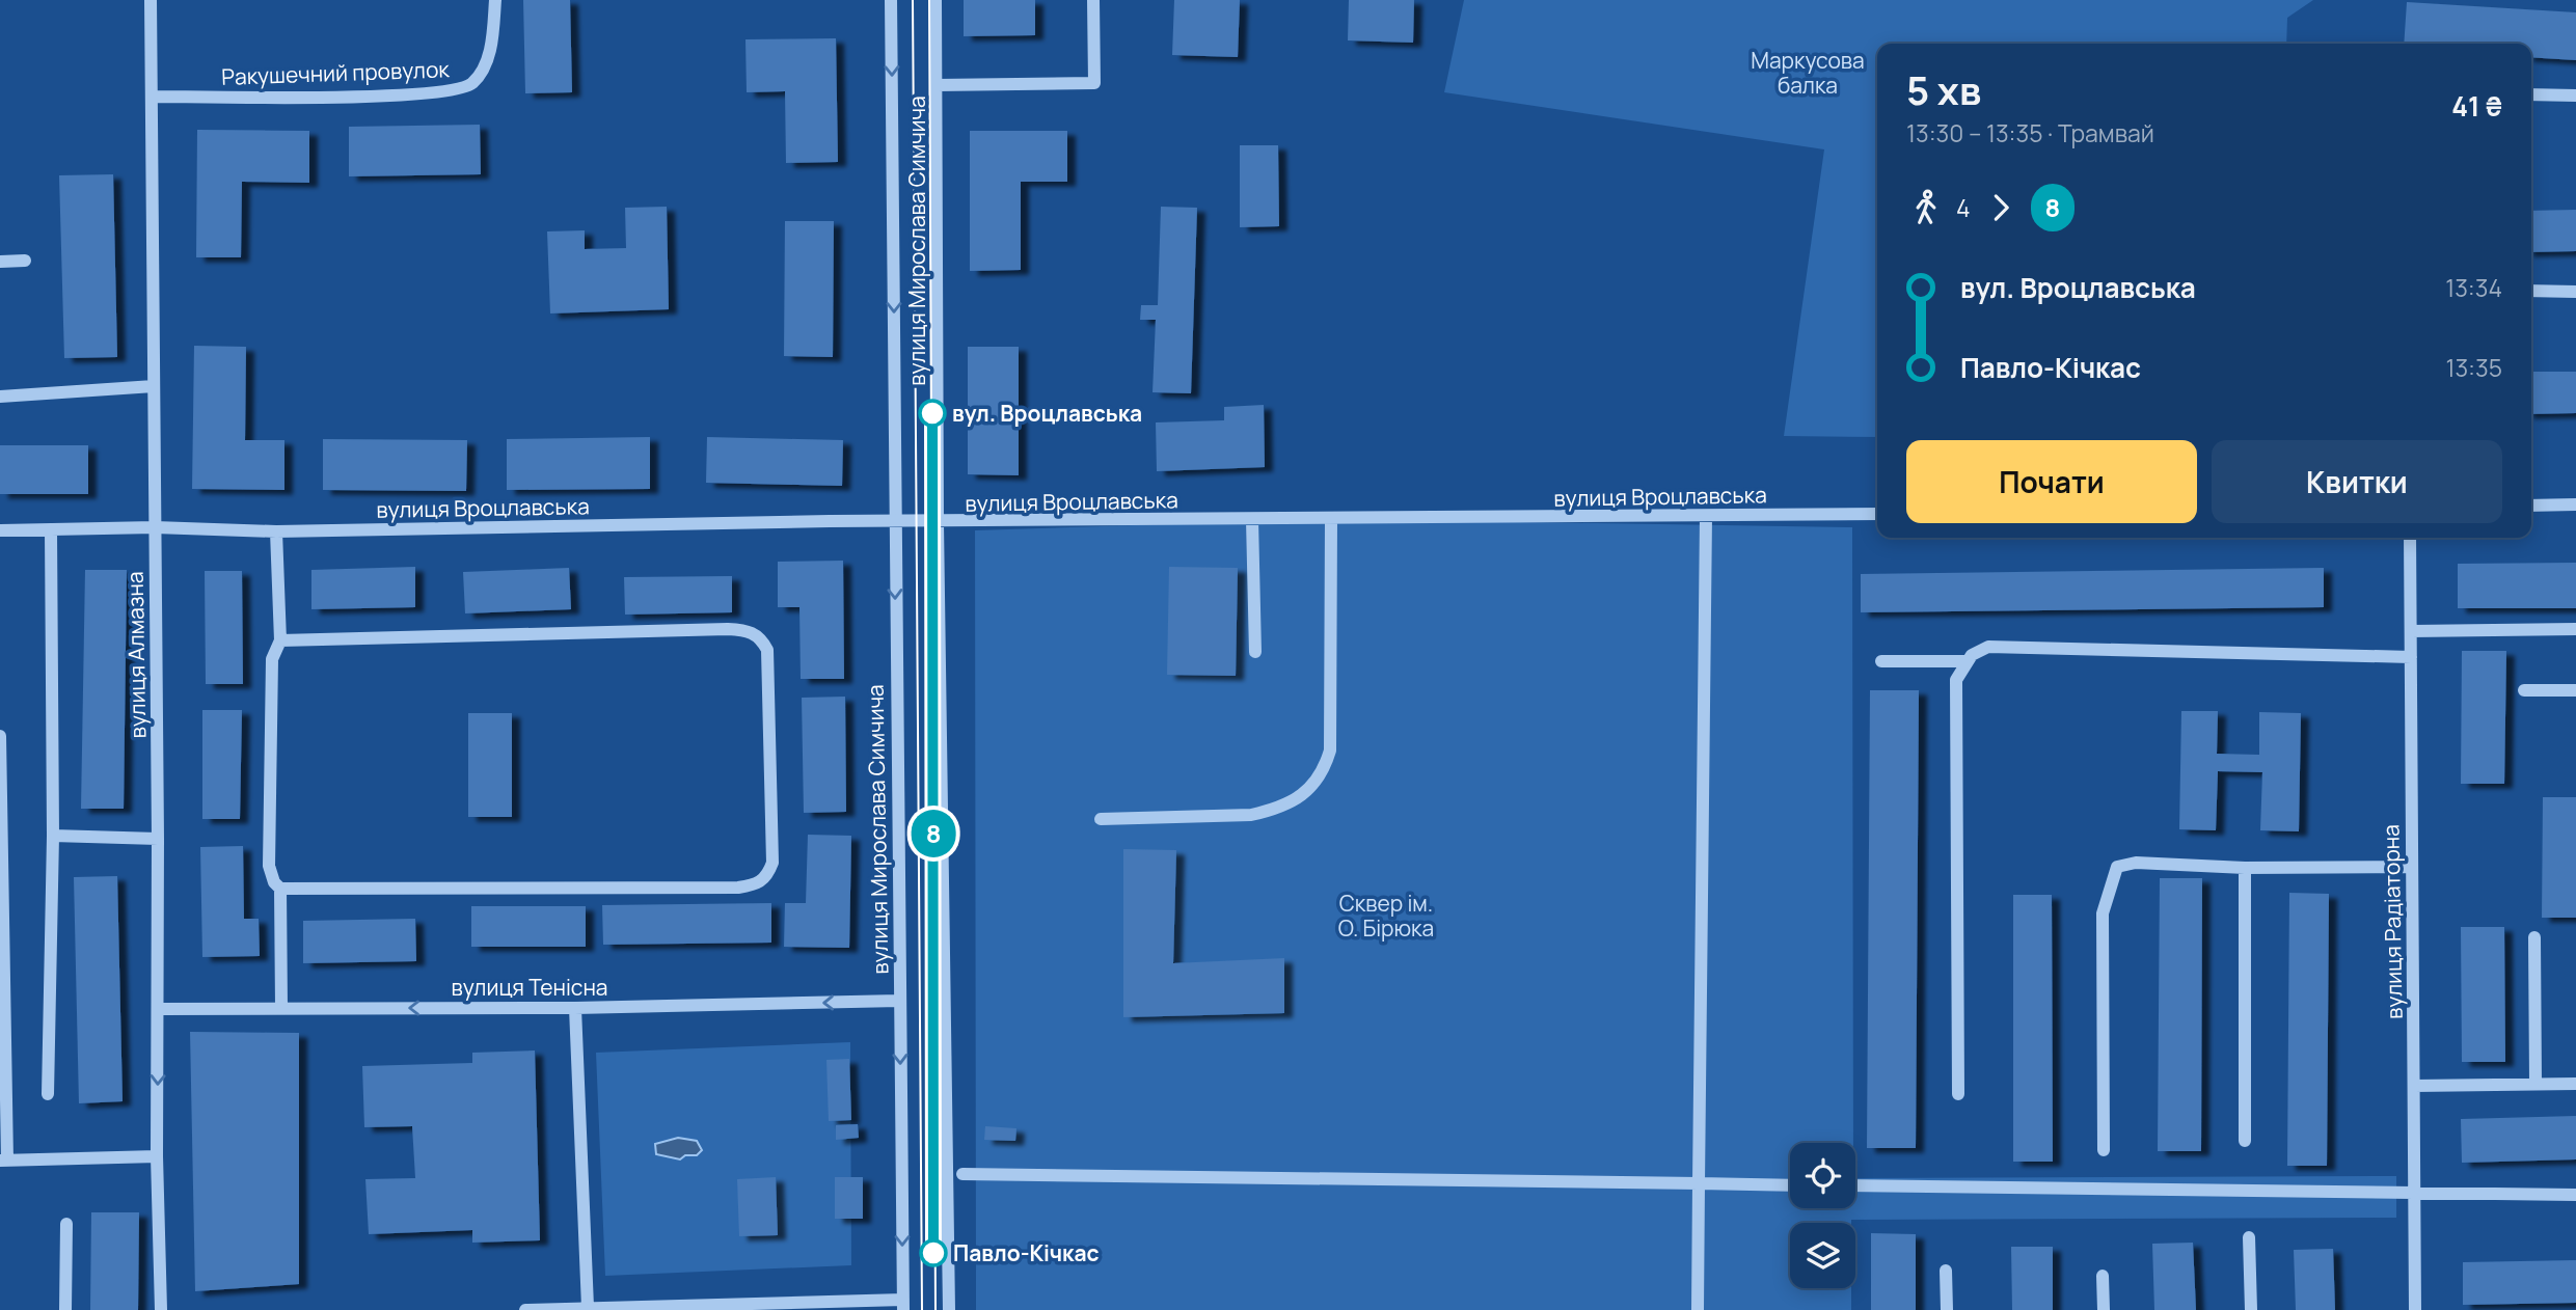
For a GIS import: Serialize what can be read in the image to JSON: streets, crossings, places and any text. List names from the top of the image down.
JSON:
{
  "streets": {
    "street": [
      "Ракушечний провулок",
      "вулиця Мирослава Симчича",
      "вулиця Вроцлавська",
      "вулиця Алмазна",
      "вулиця Радіаторна",
      "вулиця Тенісна"
    ]
  },
  "crossings": [
    ["Ракушечний провулок", "вулиця Алмазна"],
    ["вулиця Мирослава Симчича", "вулиця Вроцлавська"],
    ["вулиця Мирослава Симчича", "вулиця Тенісна"],
    ["вулиця Вроцлавська", "вулиця Алмазна"],
    ["вулиця Алмазна", "вулиця Тенісна"]
  ],
  "one_way": ["вулиця Тенісна"],
  "parks": ["Маркусова балка", "Сквер ім. О. Бірюка"],
  "places": ["вул. Вроцлавська", "Павло-Кічкас"],
  "lines": ["tram line 8"],
  "page": {
    "on_map": "8",
    "heading": ["5 хв", "13:30 – 13:35 · Трамвай", "41 ₴"],
    "legs": ["4", "8"],
    "list": [
      {
        "name": "вул. Вроцлавська",
        "value": "13:34"
      },
      {
        "name": "Павло-Кічкас",
        "value": "13:35"
      }
    ],
    "buttons": ["Почати", "Квитки"]
  }
}
